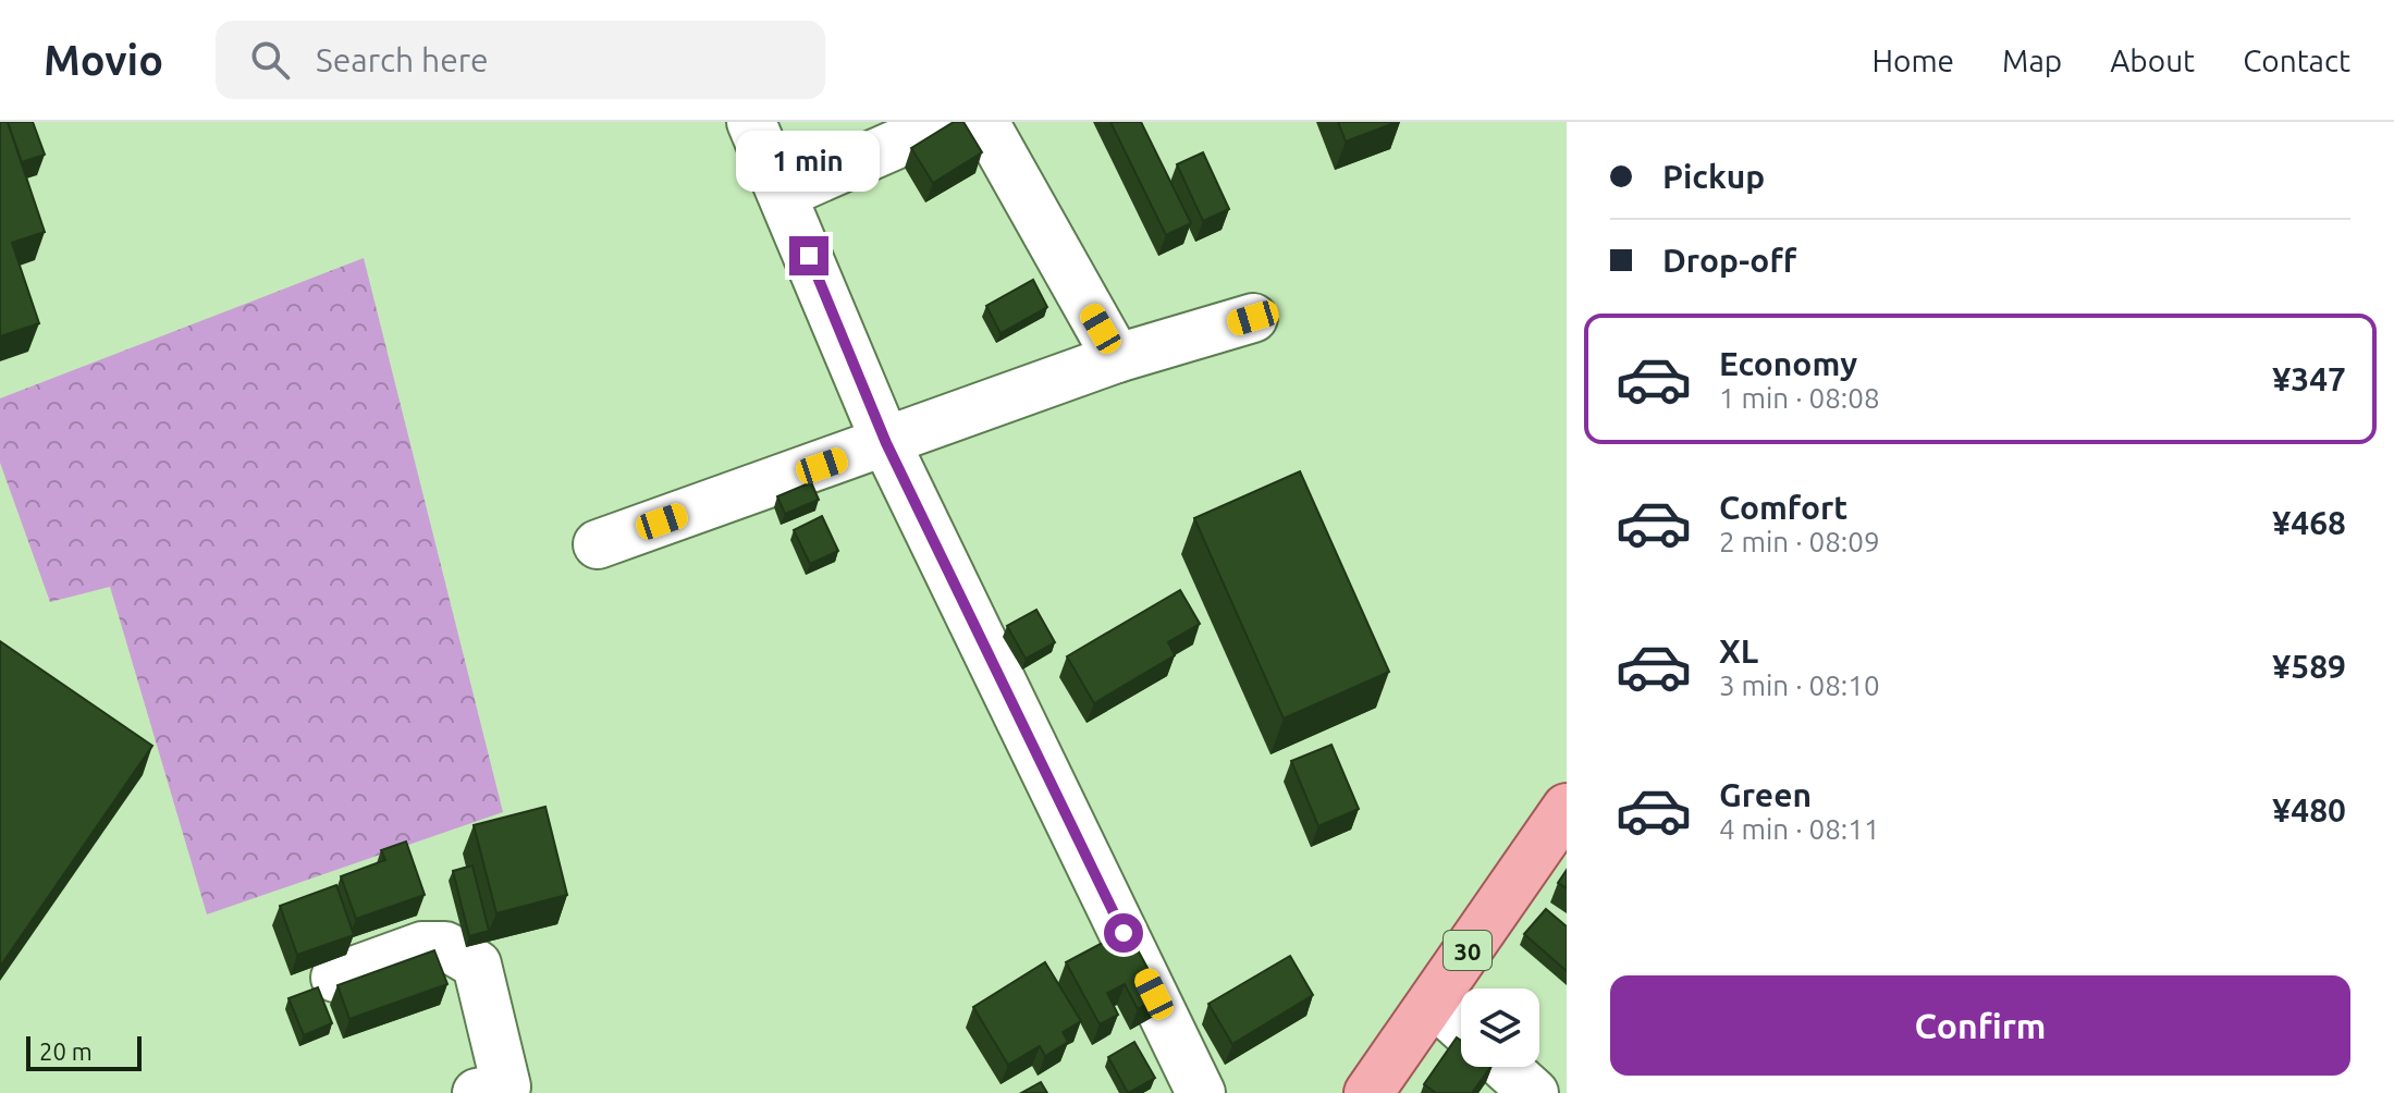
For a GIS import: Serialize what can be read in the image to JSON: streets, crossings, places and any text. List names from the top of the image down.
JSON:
{
  "streets": {
    "main road": ["30"]
  },
  "scale_bar": "20 m",
  "page": {
    "header": "Movio",
    "search": "Search here",
    "nav": [
      "Home",
      "Map",
      "About",
      "Contact"
    ],
    "banner": ["Pickup", "Drop-off"],
    "bubble": "1 min",
    "list": [
      {
        "name": "Economy",
        "note": "1 min · 08:08",
        "value": "¥347"
      },
      {
        "name": "Comfort",
        "note": "2 min · 08:09",
        "value": "¥468"
      },
      {
        "name": "XL",
        "note": "3 min · 08:10",
        "value": "¥589"
      },
      {
        "name": "Green",
        "note": "4 min · 08:11",
        "value": "¥480"
      }
    ],
    "buttons": "Confirm",
    "scale": "20 m"
  }
}
